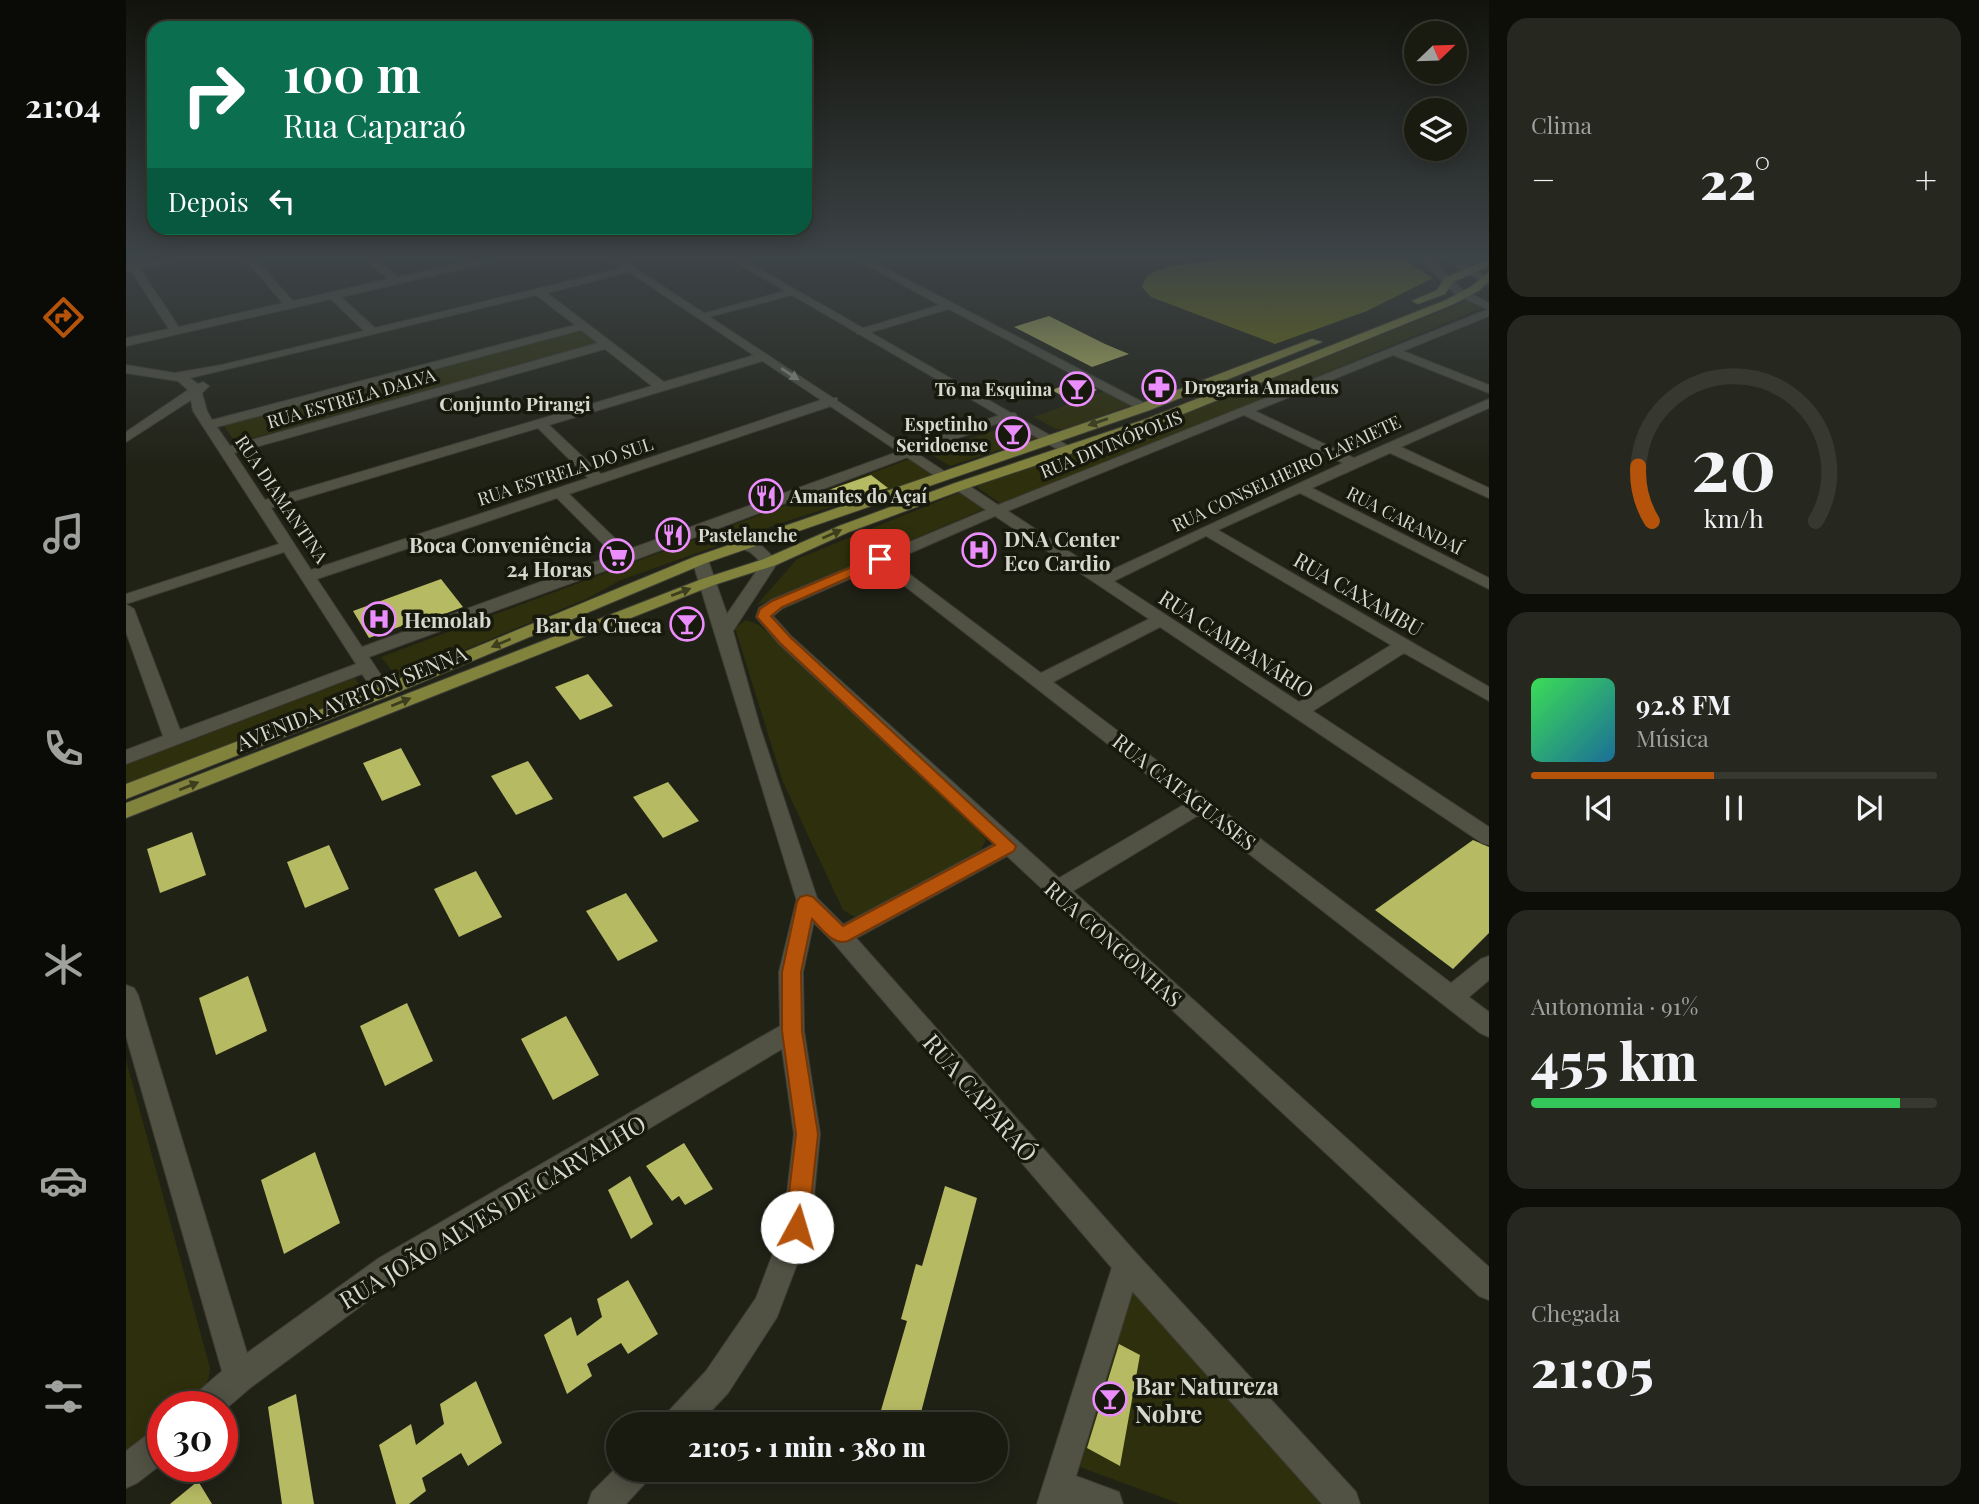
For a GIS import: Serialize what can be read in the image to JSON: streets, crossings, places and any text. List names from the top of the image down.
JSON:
{
  "streets": {
    "main road": ["AVENIDA AYRTON SENNA"],
    "street": [
      "RUA ESTRELA DALVA",
      "RUA DIVINÓPOLIS",
      "RUA ESTRELA DO SUL",
      "RUA CONSELHEIRO LAFAIETE",
      "RUA DIAMANTINA",
      "RUA CARANDAÍ",
      "RUA CAXAMBU",
      "RUA CAMPANÁRIO",
      "RUA CATAGUASES",
      "RUA CONGONHAS",
      "RUA CAPARAÓ",
      "RUA JOÃO ALVES DE CARVALHO"
    ]
  },
  "crossings": [
    ["RUA ESTRELA DALVA", "RUA DIAMANTINA"],
    ["RUA DIVINÓPOLIS", "RUA CAMPANÁRIO"],
    ["RUA DIVINÓPOLIS", "RUA CATAGUASES"],
    ["RUA DIVINÓPOLIS", "RUA CONGONHAS"],
    ["RUA ESTRELA DO SUL", "RUA DIAMANTINA"],
    ["RUA CONSELHEIRO LAFAIETE", "RUA CARANDAÍ"],
    ["RUA CONSELHEIRO LAFAIETE", "RUA CAXAMBU"],
    ["RUA CONSELHEIRO LAFAIETE", "RUA CAMPANÁRIO"],
    ["RUA DIAMANTINA", "AVENIDA AYRTON SENNA"],
    ["RUA CAMPANÁRIO", "AVENIDA AYRTON SENNA"],
    ["AVENIDA AYRTON SENNA", "RUA CAPARAÓ"]
  ],
  "districts": ["Conjunto Pirangi"],
  "places": {
    "pharmacy": ["Drogaria Amadeus"],
    "bar": [
      "Tō na Esquina",
      "Espetinho Seridoense",
      "Bar da Cueca",
      "Bar Natureza Nobre"
    ],
    "restaurant": ["Amantes do Açaí", "Pastelanche"],
    "hospital": ["DNA Center Eco Cardio", "Hemolab"],
    "supermarket": ["Boca Conveniência 24 Horas"]
  },
  "north": "top right",
  "page": {
    "tabs": "21:04",
    "tile": [
      "Clima",
      ["Autonomia · 91%", "455 km"],
      ["Chegada", "21:05"]
    ],
    "turn": ["100 m", "Rua Caparaó"],
    "heat": ["−", "22°", "+"],
    "then": "Depois",
    "song": ["92.8 FM", "Música"],
    "limit": "30",
    "trip": "21:05 · 1 min · 380 m",
    "gauge": ["20", "km/h"]
  }
}
